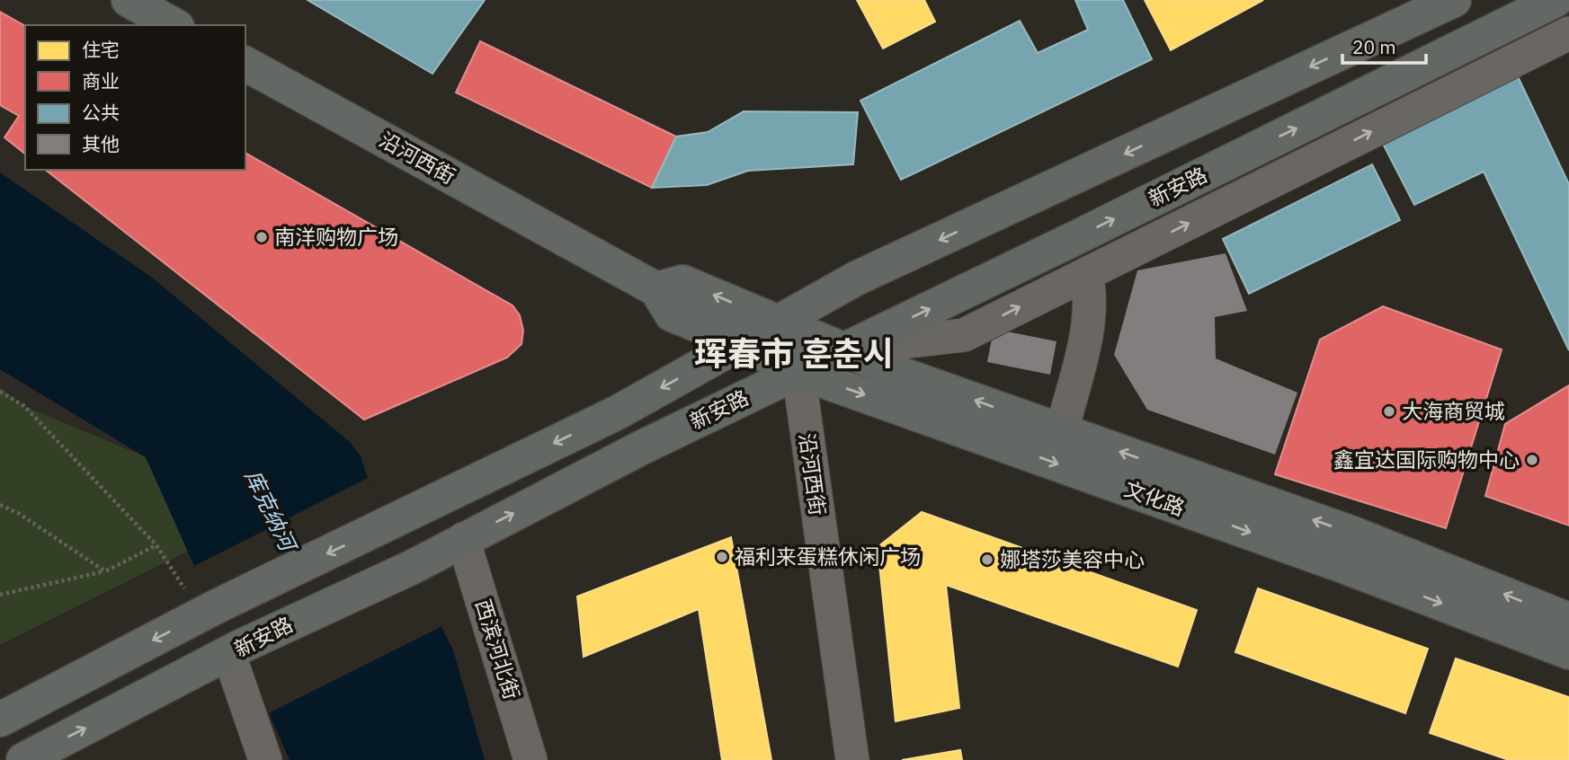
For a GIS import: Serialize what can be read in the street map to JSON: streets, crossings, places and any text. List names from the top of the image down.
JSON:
{
  "streets": {
    "main road": ["沿河西街", "新安路", "文化路"],
    "street": ["西滨河北街"]
  },
  "crossings": [
    ["沿河西街", "新安路"],
    ["沿河西街", "文化路"],
    ["新安路", "文化路"],
    ["新安路", "西滨河北街"]
  ],
  "districts": ["珲春市 훈춘시"],
  "water": ["库克纳河"],
  "places": [
    "南洋购物广场",
    "大海商贸城",
    "鑫宜达国际购物中心",
    "福利来蛋糕休闲广场",
    "娜塔莎美容中心"
  ],
  "legend": [
    "住宅",
    "商业",
    "公共",
    "其他"
  ],
  "scale_bar": "20 m"
}
